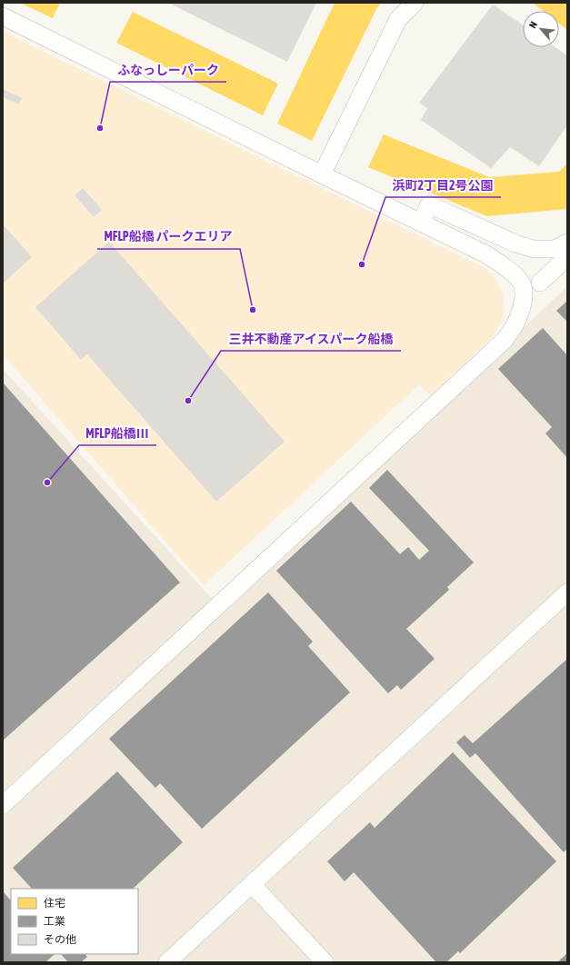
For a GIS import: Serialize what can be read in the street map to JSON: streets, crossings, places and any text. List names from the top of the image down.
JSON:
{
  "places": [
    "ふなっしーパーク",
    "浜町2丁目2号公園",
    "MFLP船橋 パークエリア",
    "三井不動産アイスパーク船橋",
    "MFLP船橋Ⅲ"
  ],
  "legend": ["住宅", "工業", "その他"],
  "north": "top left"
}
